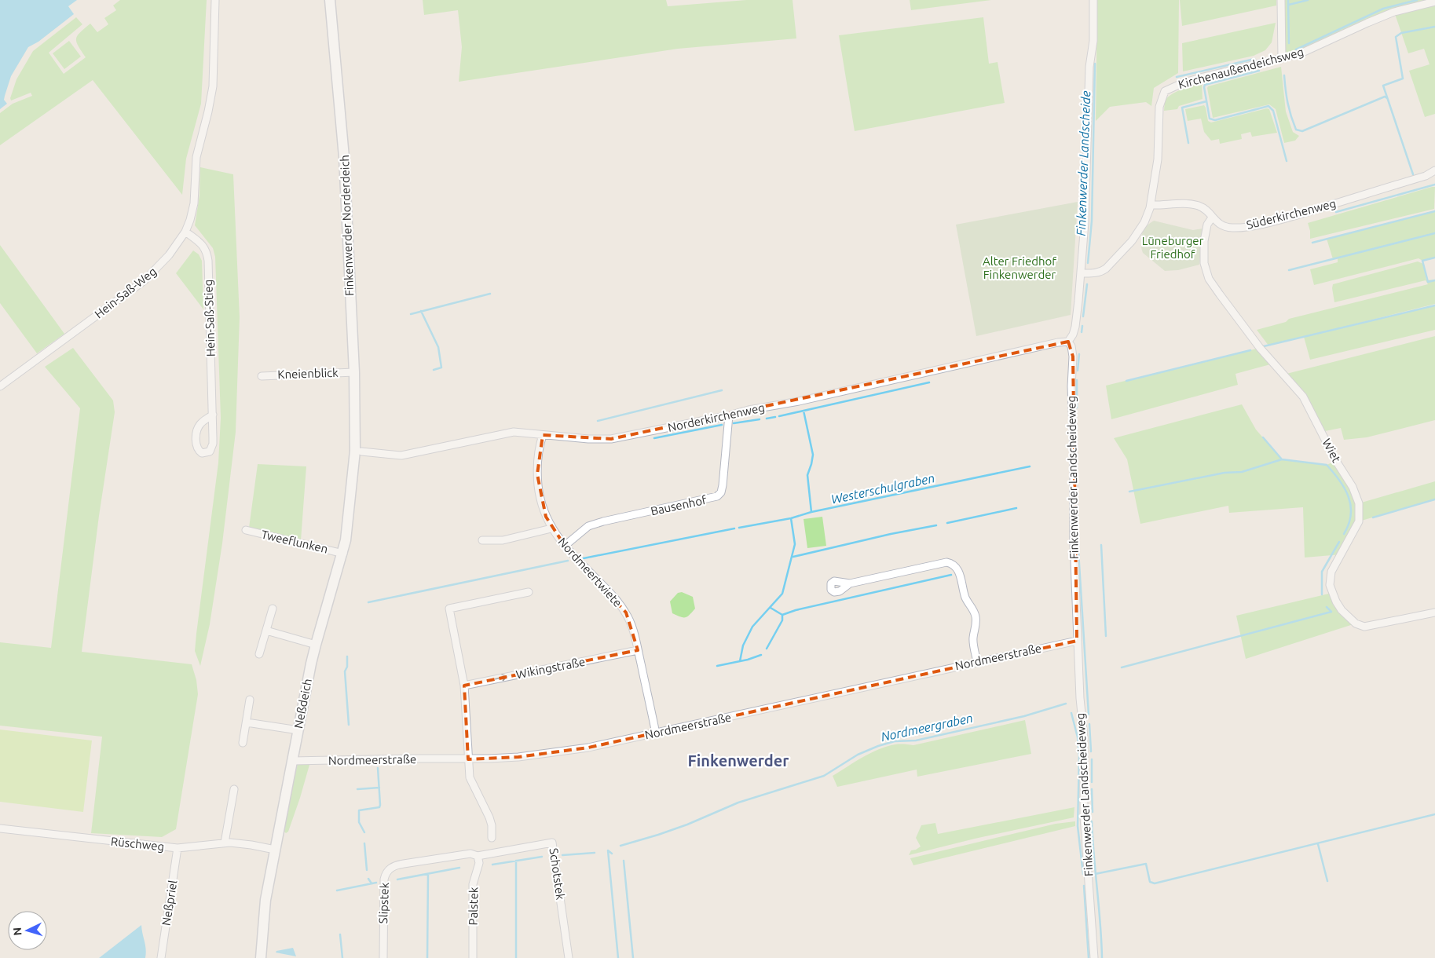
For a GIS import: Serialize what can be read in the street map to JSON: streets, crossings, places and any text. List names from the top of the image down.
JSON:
{
  "streets": {
    "street": [
      "Kirchenaußendeichsweg",
      "Süderkirchenweg",
      "Finkenwerder Norderdeich",
      "Hein-Saß-Weg",
      "Hein-Saß-Stieg",
      "Kneienblick",
      "Norderkirchenweg",
      "Wiet",
      "Finkenwerder Landscheideweg",
      "Bausenhof",
      "Tweeflunken",
      "Nordmeertwiete",
      "Nordmeerstraße",
      "Wikingstraße",
      "Neßdeich",
      "Rüschweg",
      "Schotstek",
      "Neßpriel",
      "Slipstek",
      "Palstek"
    ]
  },
  "crossings": [
    ["Kirchenaußendeichsweg", "Süderkirchenweg"],
    ["Süderkirchenweg", "Wiet"],
    ["Finkenwerder Norderdeich", "Kneienblick"],
    ["Finkenwerder Norderdeich", "Norderkirchenweg"],
    ["Finkenwerder Norderdeich", "Neßdeich"],
    ["Hein-Saß-Weg", "Hein-Saß-Stieg"],
    ["Norderkirchenweg", "Finkenwerder Landscheideweg"],
    ["Norderkirchenweg", "Bausenhof"],
    ["Norderkirchenweg", "Nordmeertwiete"],
    ["Norderkirchenweg", "Neßdeich"],
    ["Finkenwerder Landscheideweg", "Nordmeerstraße"],
    ["Bausenhof", "Nordmeertwiete"],
    ["Tweeflunken", "Neßdeich"],
    ["Nordmeertwiete", "Nordmeerstraße"],
    ["Nordmeertwiete", "Wikingstraße"],
    ["Nordmeerstraße", "Neßdeich"],
    ["Neßdeich", "Rüschweg"],
    ["Rüschweg", "Neßpriel"],
    ["Schotstek", "Slipstek"],
    ["Schotstek", "Palstek"],
    ["Slipstek", "Palstek"]
  ],
  "one_way": ["Wikingstraße"],
  "districts": ["Finkenwerder"],
  "water": ["Finkenwerder Landscheide", "Westerschulgraben", "Nordmeergraben"],
  "parks": ["Lüneburger Friedhof", "Alter Friedhof Finkenwerder"],
  "north": "left"
}
